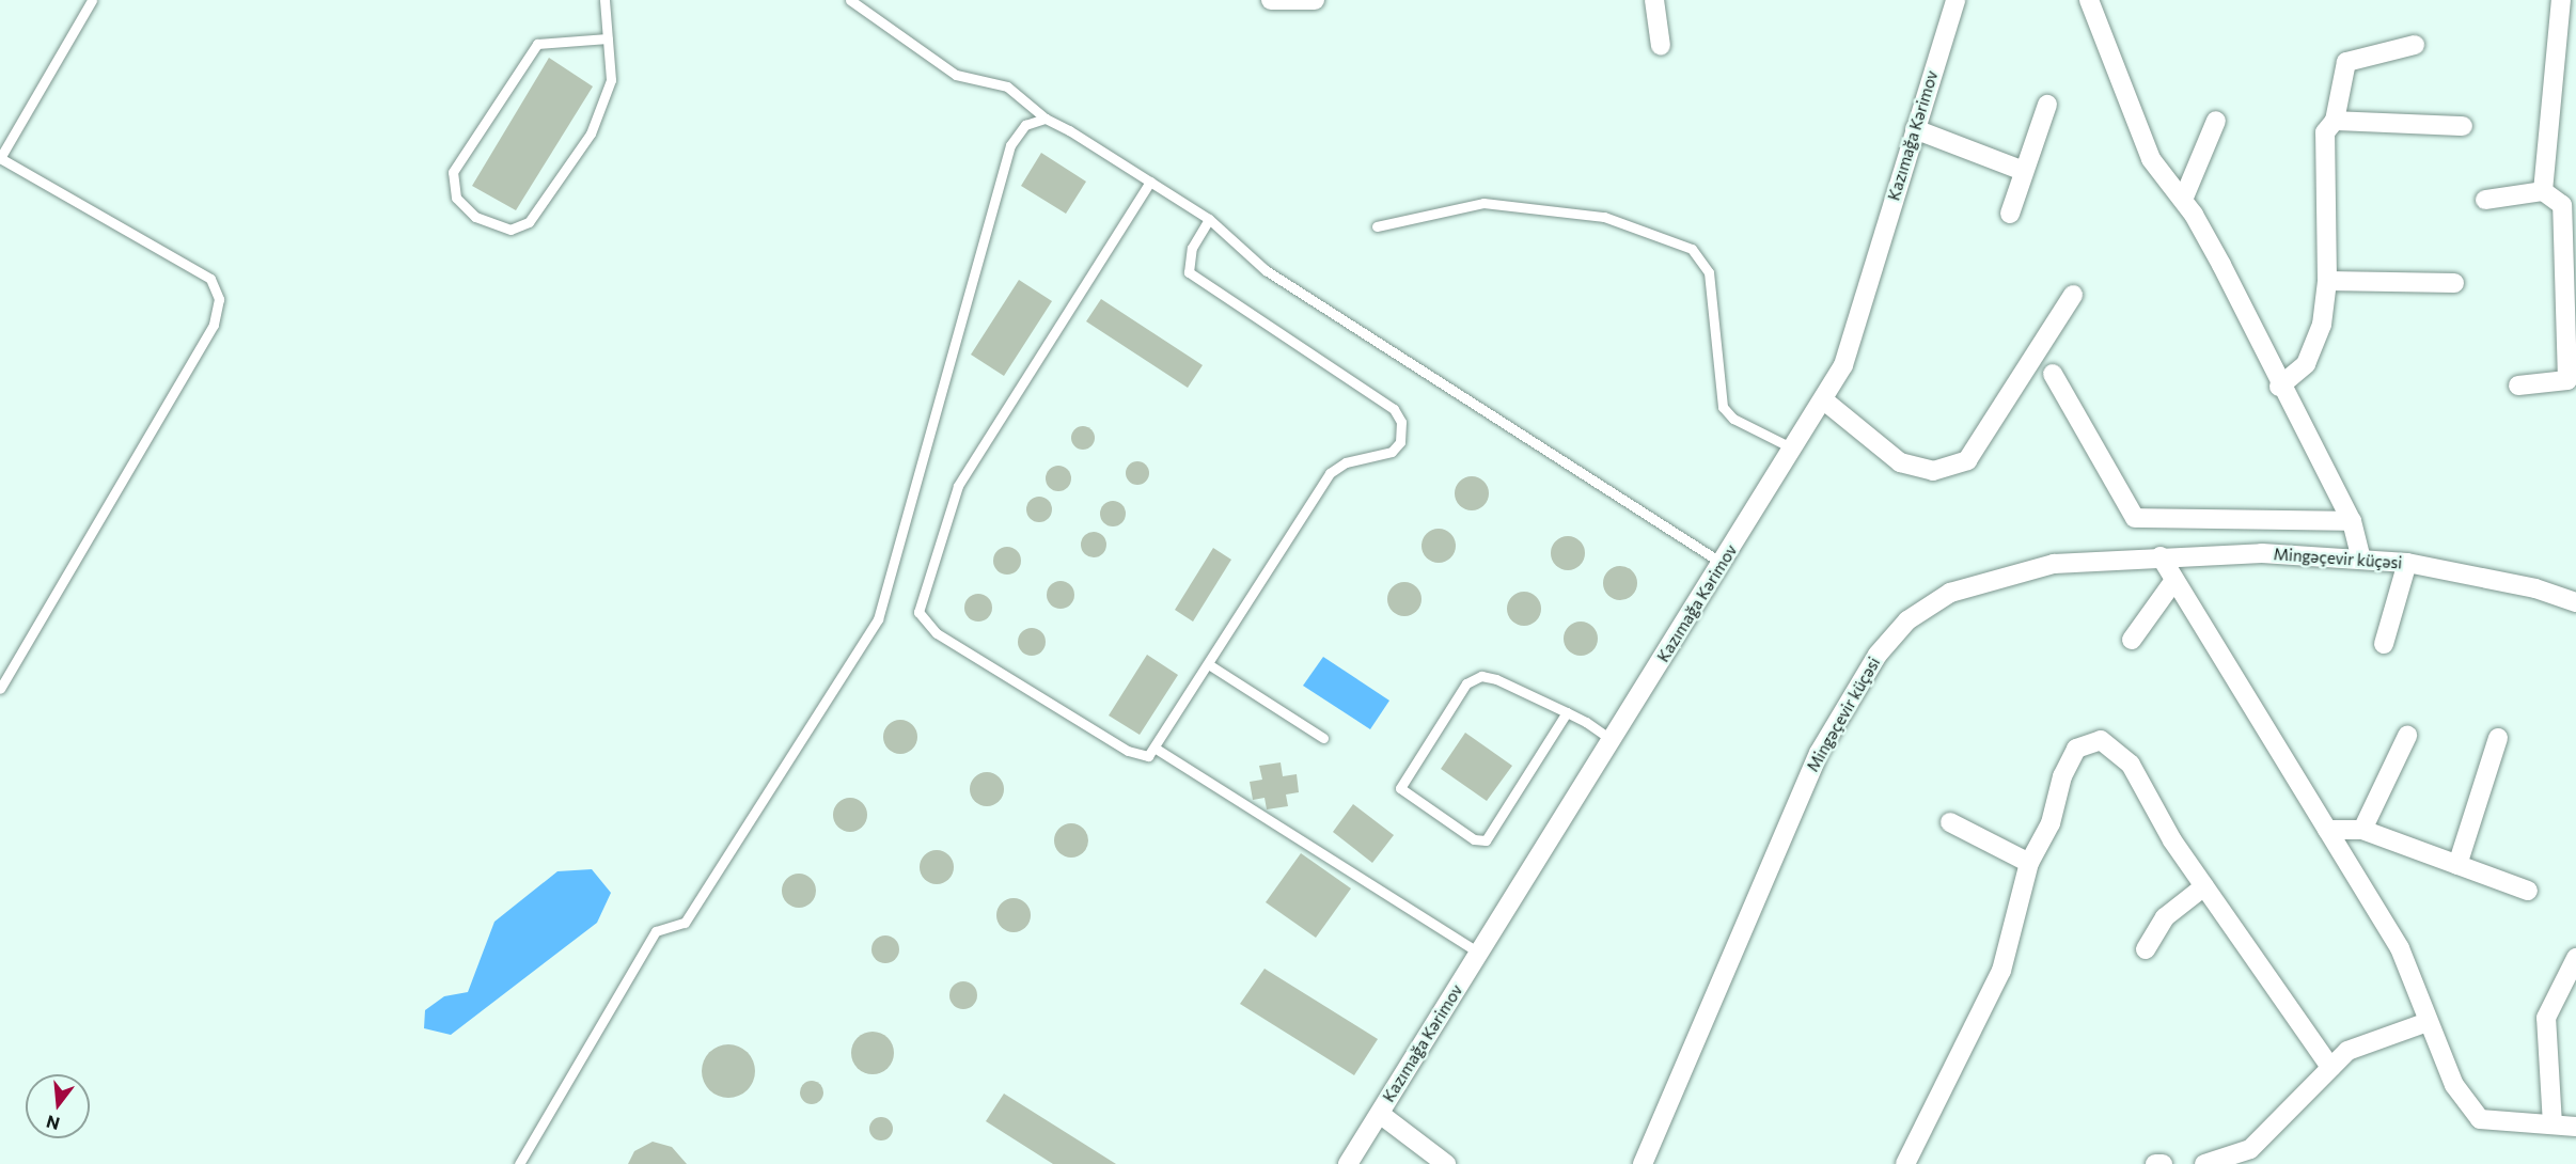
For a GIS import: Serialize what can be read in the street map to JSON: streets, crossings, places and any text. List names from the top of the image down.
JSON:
{
  "streets": {
    "street": ["Kazımağa Kərimov", "Mingəçevir küçəsi"]
  },
  "north": "bottom"
}
